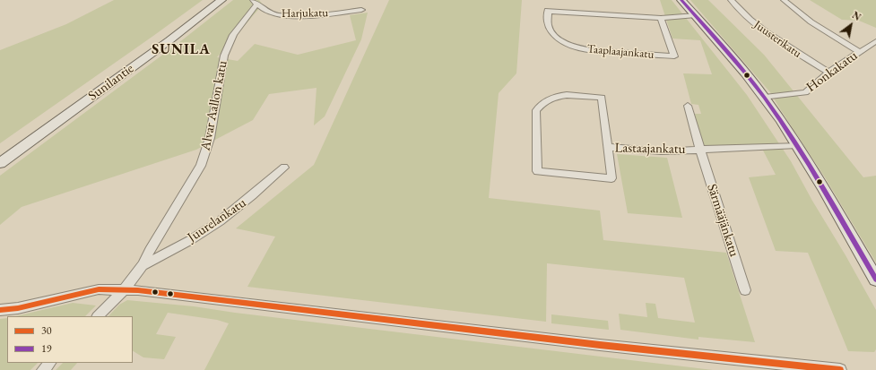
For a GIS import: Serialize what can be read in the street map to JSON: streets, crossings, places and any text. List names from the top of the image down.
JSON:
{
  "streets": {
    "street": [
      "Harjukatu",
      "Juusterikatu",
      "Taaplaajankatu",
      "Honkakatu",
      "Sunilantie",
      "Alvar Aallon katu",
      "Lastaajankatu",
      "Juurelankatu",
      "Särmääjänkatu"
    ]
  },
  "crossings": [
    ["Harjukatu", "Alvar Aallon katu"],
    ["Juusterikatu", "Honkakatu"],
    ["Alvar Aallon katu", "Juurelankatu"],
    ["Lastaajankatu", "Särmääjänkatu"]
  ],
  "districts": ["SUNILA"],
  "lines": ["transit line 19", "transit line 30"],
  "legend": ["30", "19"],
  "north": "top right"
}
